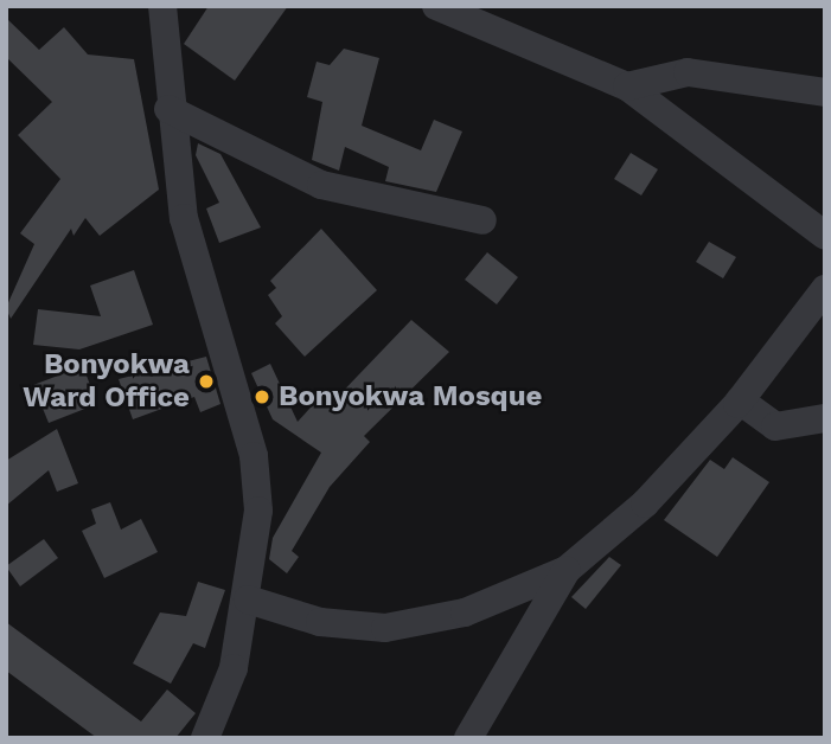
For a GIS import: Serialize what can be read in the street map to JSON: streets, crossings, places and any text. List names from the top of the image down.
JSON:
{
  "places": ["Bonyokwa Ward Office", "Bonyokwa Mosque"]
}
